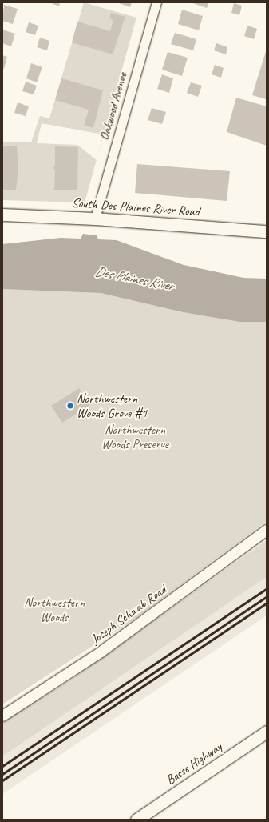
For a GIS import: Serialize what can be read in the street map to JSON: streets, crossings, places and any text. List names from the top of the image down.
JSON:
{
  "streets": {
    "main road": ["South Des Plaines River Road", "Busse Highway"],
    "street": ["Oakwood Avenue", "Joseph Schwab Road"]
  },
  "crossings": [
    ["Oakwood Avenue", "South Des Plaines River Road"]
  ],
  "water": ["Des Plaines River"],
  "parks": ["Northwestern Woods Preserve", "Northwestern Woods"],
  "places": ["Northwestern Woods Grove #1"]
}
